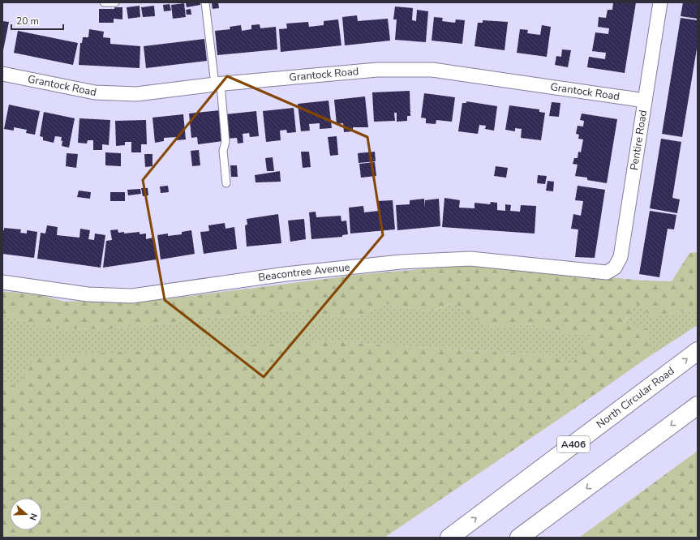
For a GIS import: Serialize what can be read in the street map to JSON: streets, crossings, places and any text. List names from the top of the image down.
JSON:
{
  "streets": {
    "highway": ["North Circular Road", "A406"],
    "street": ["Grantock Road", "Pentire Road", "Beacontree Avenue"]
  },
  "crossings": [
    ["Grantock Road", "Pentire Road"],
    ["Pentire Road", "Beacontree Avenue"]
  ],
  "scale_bar": "20 m",
  "north": "right"
}
